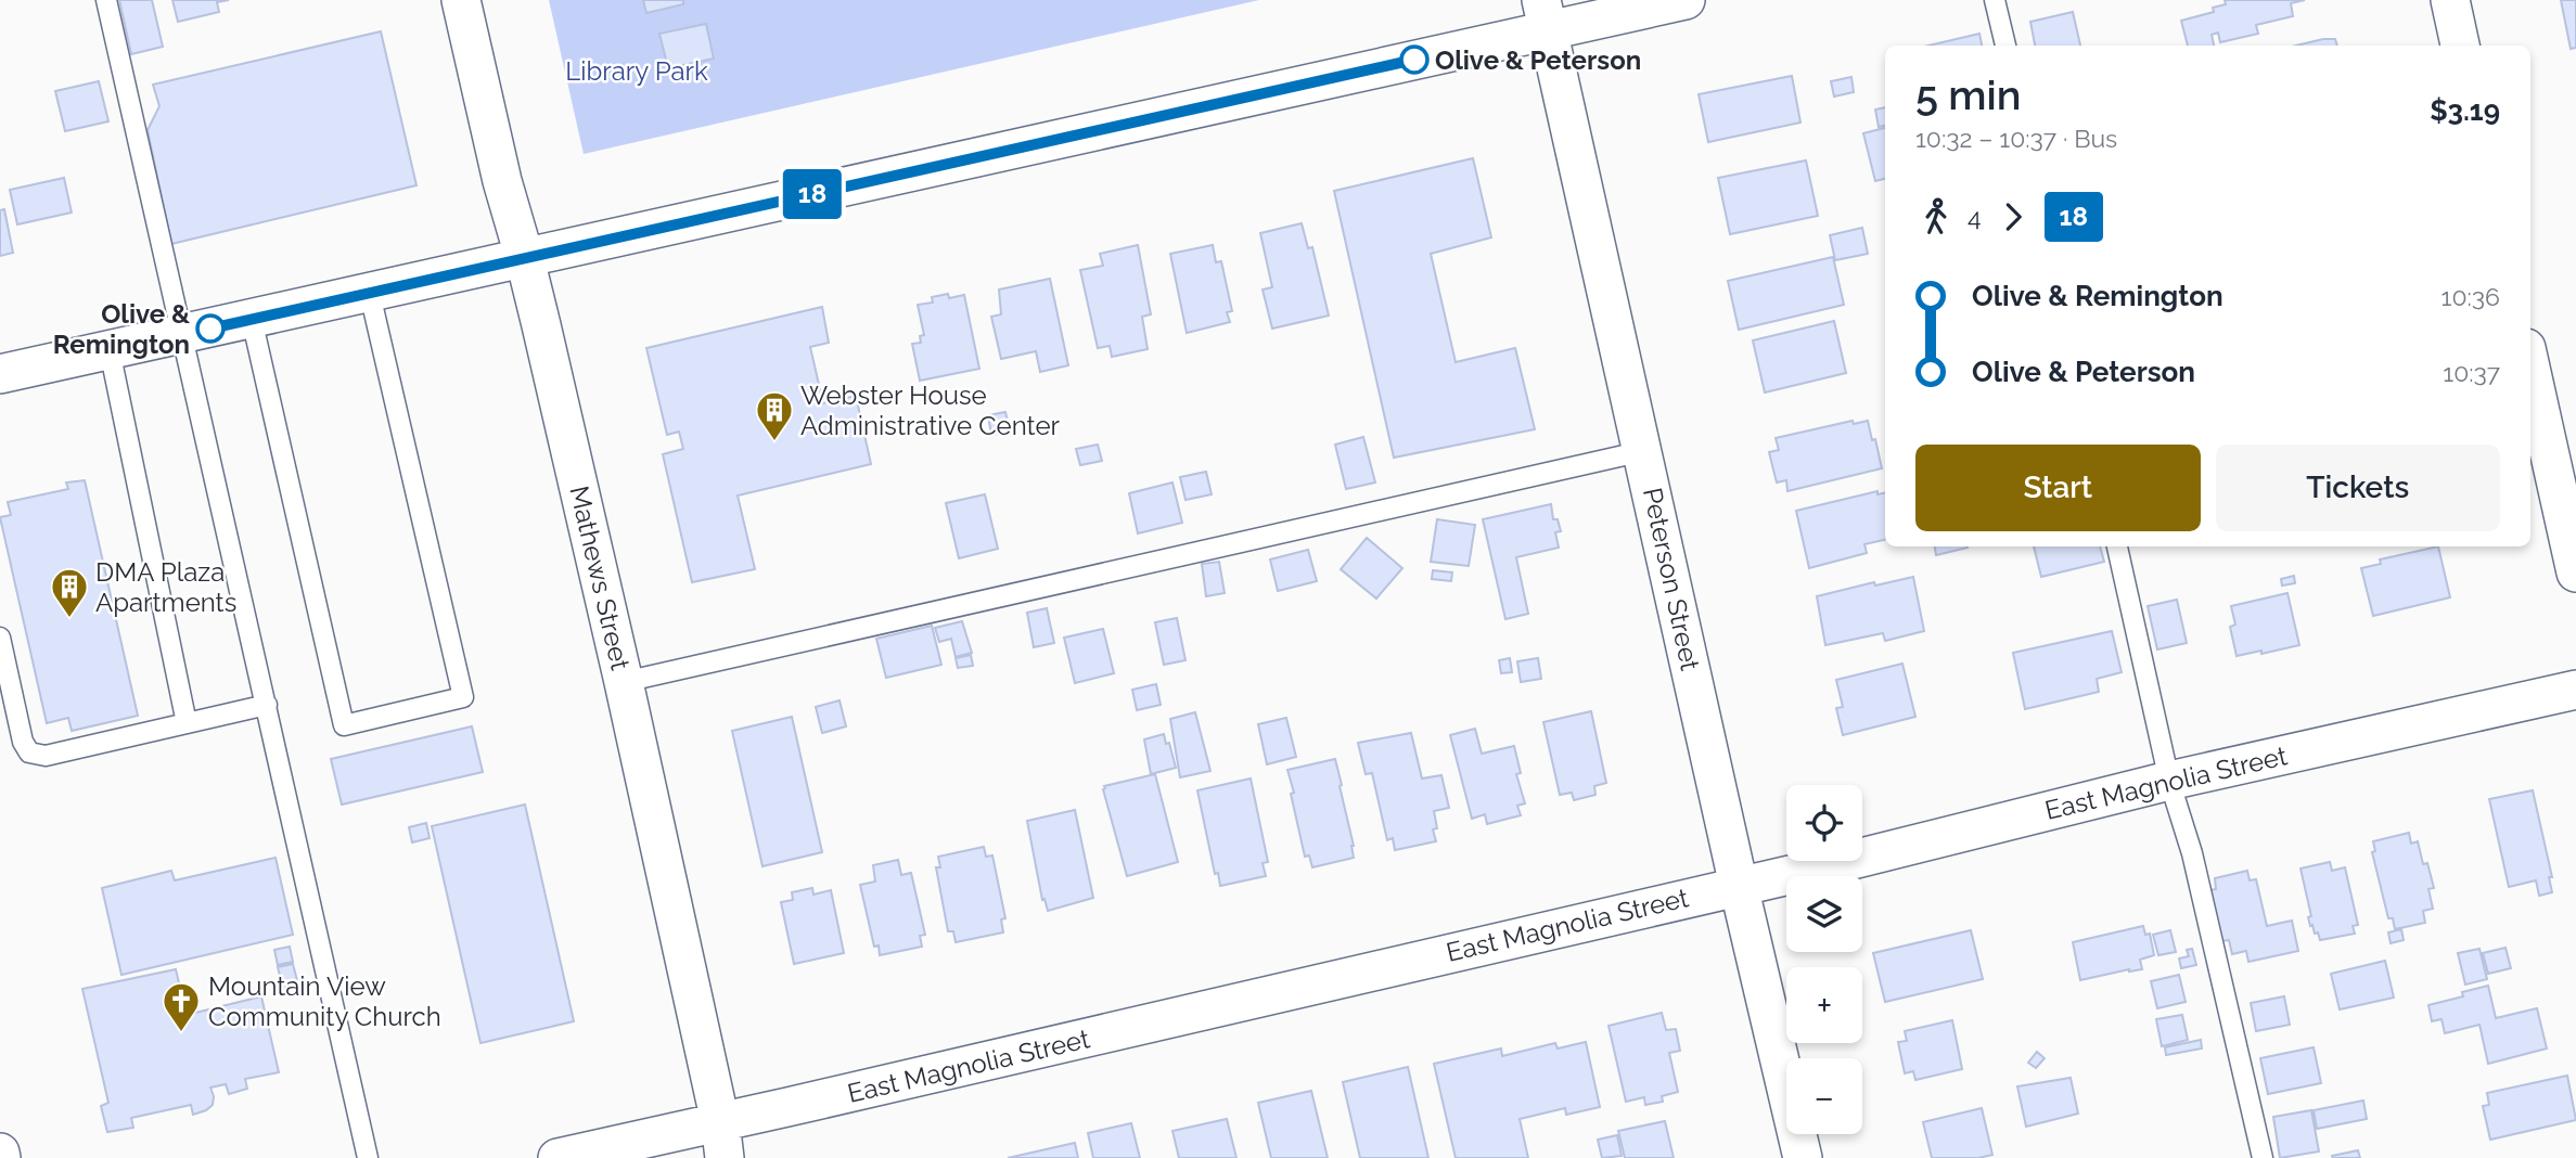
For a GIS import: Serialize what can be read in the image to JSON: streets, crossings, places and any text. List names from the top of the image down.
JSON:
{
  "streets": {
    "street": ["Mathews Street", "Peterson Street", "East Magnolia Street"]
  },
  "crossings": [
    ["Mathews Street", "East Magnolia Street"],
    ["Peterson Street", "East Magnolia Street"]
  ],
  "parks": ["Library Park"],
  "places": {
    "other": ["Olive & Peterson", "Olive & Remington"],
    "building": ["Webster House Administrative Center", "DMA Plaza Apartments"],
    "church": ["Mountain View Community Church"]
  },
  "lines": ["bus line 18"],
  "page": {
    "on_map": "18",
    "heading": ["5 min", "10:32 – 10:37 · Bus", "$3.19"],
    "legs": ["4", "18"],
    "list": [
      {
        "name": "Olive & Remington",
        "value": "10:36"
      },
      {
        "name": "Olive & Peterson",
        "value": "10:37"
      }
    ],
    "buttons": ["Start", "Tickets"],
    "map_buttons": ["+", "−"]
  }
}
